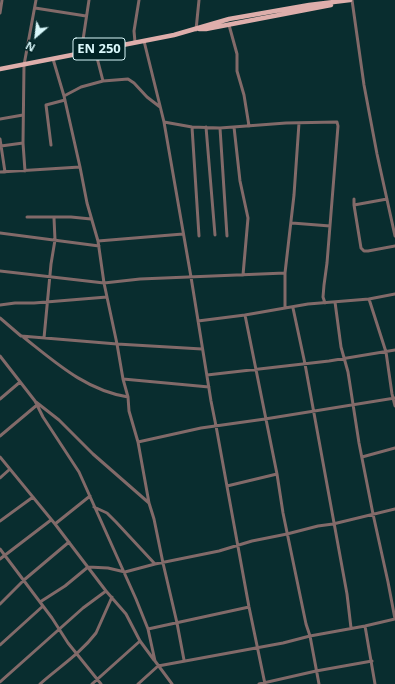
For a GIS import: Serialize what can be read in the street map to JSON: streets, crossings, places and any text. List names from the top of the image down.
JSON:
{
  "streets": {
    "main road": ["EN 250"]
  },
  "north": "bottom left"
}
